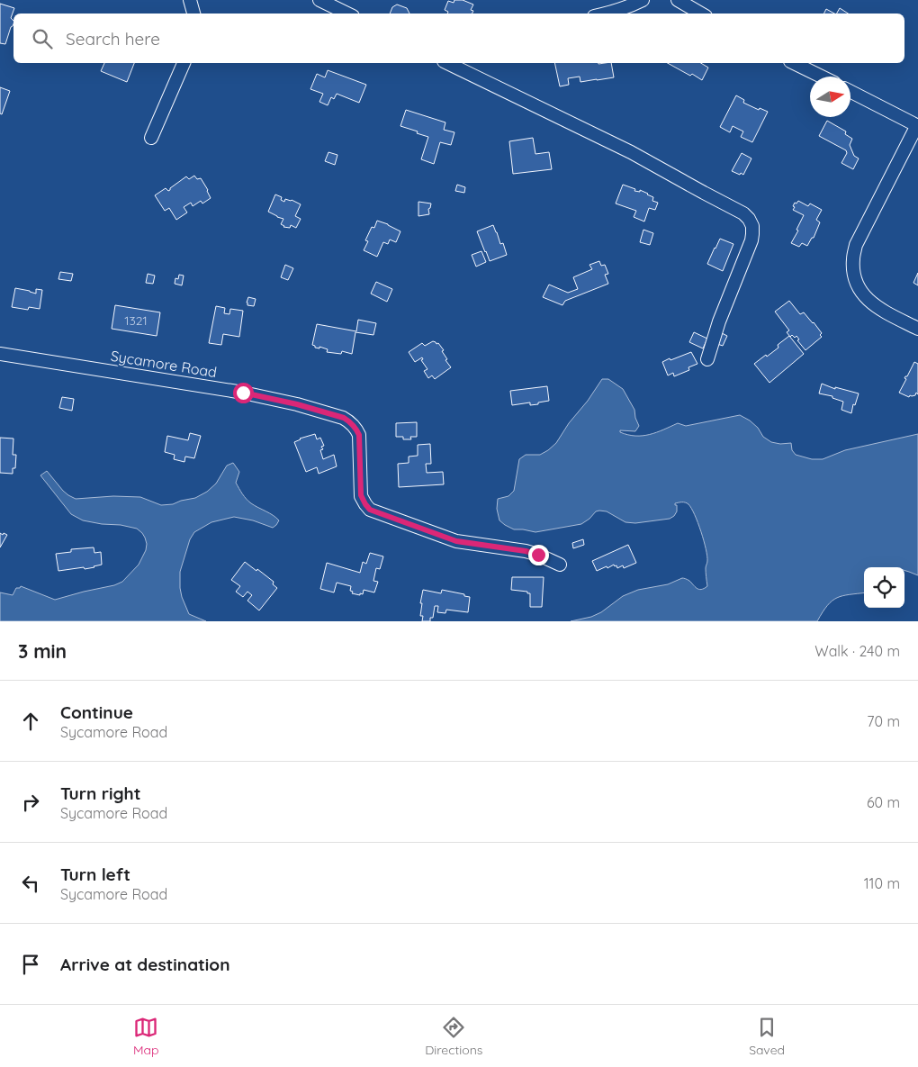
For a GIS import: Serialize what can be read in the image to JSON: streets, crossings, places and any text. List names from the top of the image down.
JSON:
{
  "streets": {
    "street": ["Sycamore Road"]
  },
  "house_numbers": ["1321"],
  "north": "right",
  "page": {
    "search": "Search here",
    "heading": ["3 min", "Walk · 240 m"],
    "list": [
      ["Continue", "Sycamore Road", "70 m"],
      ["Turn right", "Sycamore Road", "60 m"],
      ["Turn left", "Sycamore Road", "110 m"],
      "Arrive at destination"
    ],
    "nav": ["Map", "Directions", "Saved"]
  }
}
